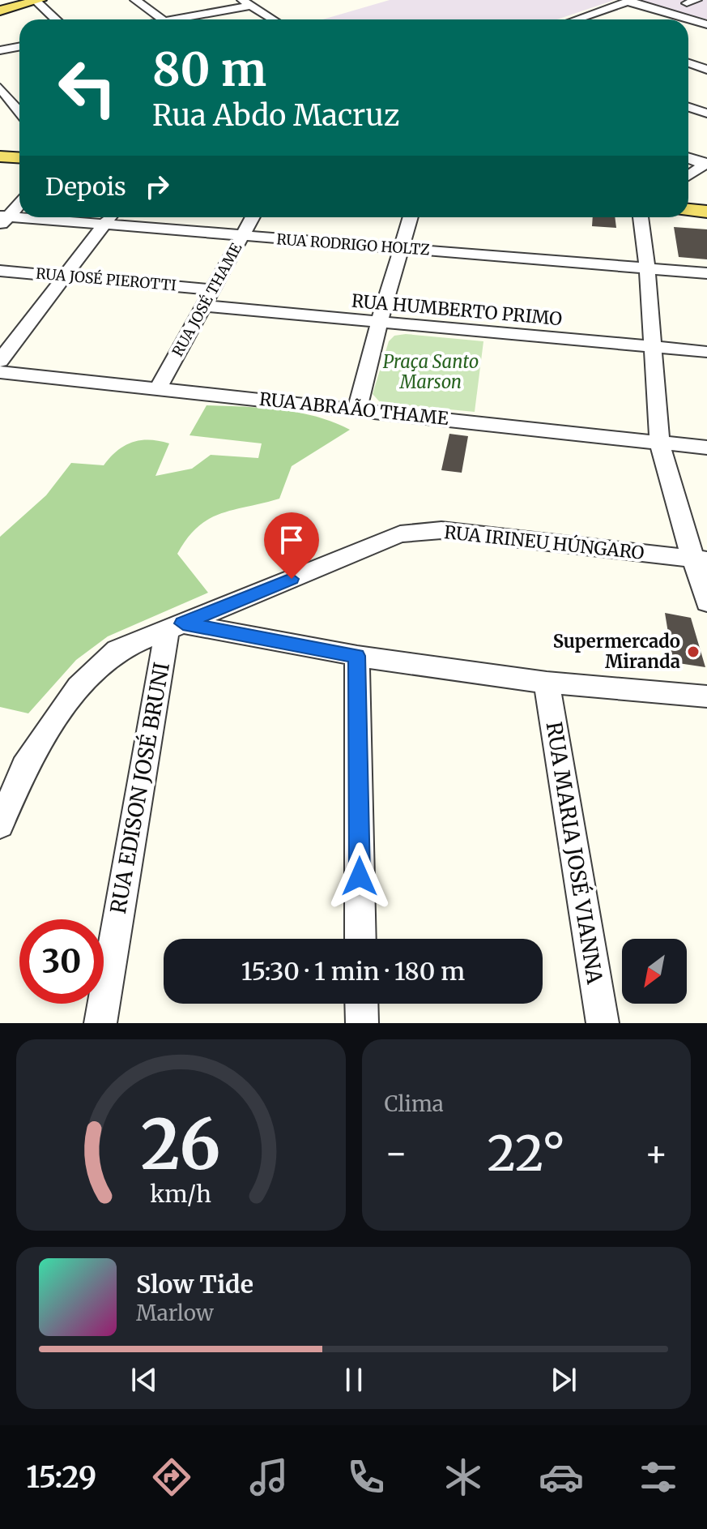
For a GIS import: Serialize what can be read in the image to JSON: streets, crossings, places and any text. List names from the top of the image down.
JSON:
{
  "streets": {
    "street": [
      "RUA RODRIGO HOLTZ",
      "RUA JOSÉ PIEROTTI",
      "RUA JOSÉ THAME",
      "RUA HUMBERTO PRIMO",
      "RUA ABRAÃO THAME",
      "RUA IRINEU HÚNGARO",
      "RUA EDISON JOSÉ BRUNI",
      "RUA MARIA JOSÉ VIANNA"
    ]
  },
  "crossings": [
    ["RUA RODRIGO HOLTZ", "RUA JOSÉ THAME"],
    ["RUA JOSÉ PIEROTTI", "RUA JOSÉ THAME"],
    ["RUA JOSÉ THAME", "RUA HUMBERTO PRIMO"],
    ["RUA JOSÉ THAME", "RUA ABRAÃO THAME"],
    ["RUA IRINEU HÚNGARO", "RUA EDISON JOSÉ BRUNI"]
  ],
  "parks": ["Praça Santo Marson"],
  "places": ["Supermercado Miranda"],
  "north": "bottom left",
  "page": {
    "turn": ["80 m", "Rua Abdo Macruz"],
    "then": "Depois",
    "limit": "30",
    "trip": "15:30 · 1 min · 180 m",
    "tile": "Clima",
    "heat": ["−", "22°", "+"],
    "song": ["Slow Tide", "Marlow"],
    "tabs": "15:29",
    "gauge": ["26", "km/h"]
  }
}
